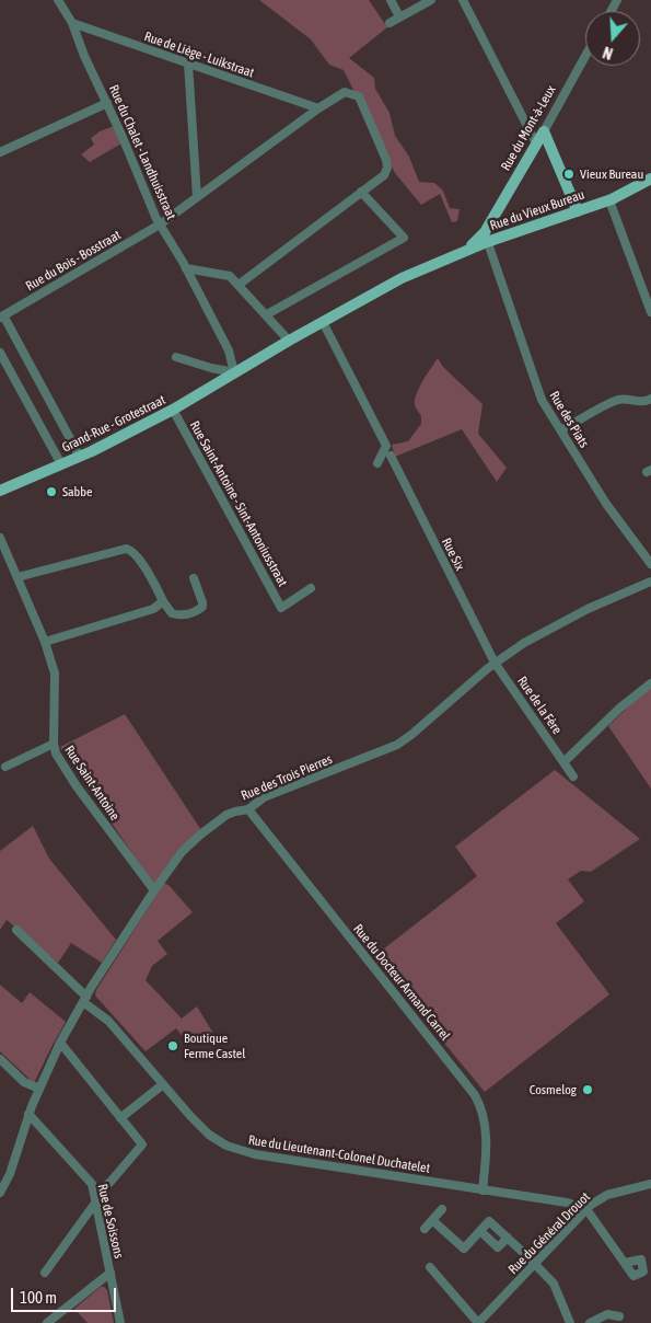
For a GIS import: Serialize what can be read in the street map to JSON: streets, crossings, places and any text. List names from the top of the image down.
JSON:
{
  "streets": {
    "main road": ["Rue du Mont-à-Leux", "Rue du Vieux Bureau", "Grand-Rue - Grotestraat"],
    "street": [
      "Rue de Liège - Luikstraat",
      "Rue du Chalet - Landhuisstraat",
      "Rue du Bois - Bosstraat",
      "Rue des Piats",
      "Rue Saint-Antoine - Sint-Antoniusstraat",
      "Rue Six",
      "Rue de la Fère",
      "Rue des Trois Pierres",
      "Rue Saint-Antoine",
      "Rue du Docteur Armand Carrel",
      "Rue du Lieutenant-Colonel Duchatelet",
      "Rue de Soissons",
      "Rue du Général Drouot"
    ]
  },
  "crossings": [
    ["Rue de Liège - Luikstraat", "Rue du Chalet - Landhuisstraat"],
    ["Rue de Liège - Luikstraat", "Rue du Bois - Bosstraat"],
    ["Rue du Mont-à-Leux", "Rue du Vieux Bureau"],
    ["Rue du Mont-à-Leux", "Rue des Piats"],
    ["Rue du Chalet - Landhuisstraat", "Rue du Bois - Bosstraat"],
    ["Rue du Chalet - Landhuisstraat", "Grand-Rue - Grotestraat"],
    ["Rue du Vieux Bureau", "Rue des Piats"],
    ["Rue du Vieux Bureau", "Grand-Rue - Grotestraat"],
    ["Grand-Rue - Grotestraat", "Rue Saint-Antoine - Sint-Antoniusstraat"],
    ["Rue Six", "Rue de la Fère"],
    ["Rue Six", "Rue des Trois Pierres"],
    ["Rue de la Fère", "Rue des Trois Pierres"],
    ["Rue des Trois Pierres", "Rue Saint-Antoine"],
    ["Rue des Trois Pierres", "Rue du Docteur Armand Carrel"],
    ["Rue des Trois Pierres", "Rue du Lieutenant-Colonel Duchatelet"],
    ["Rue des Trois Pierres", "Rue de Soissons"],
    ["Rue du Docteur Armand Carrel", "Rue du Lieutenant-Colonel Duchatelet"],
    ["Rue du Lieutenant-Colonel Duchatelet", "Rue du Général Drouot"]
  ],
  "places": [
    "Vieux Bureau",
    "Sabbe",
    "Boutique Ferme Castel",
    "Cosmelog"
  ],
  "scale_bar": "100 m",
  "north": "bottom"
}
